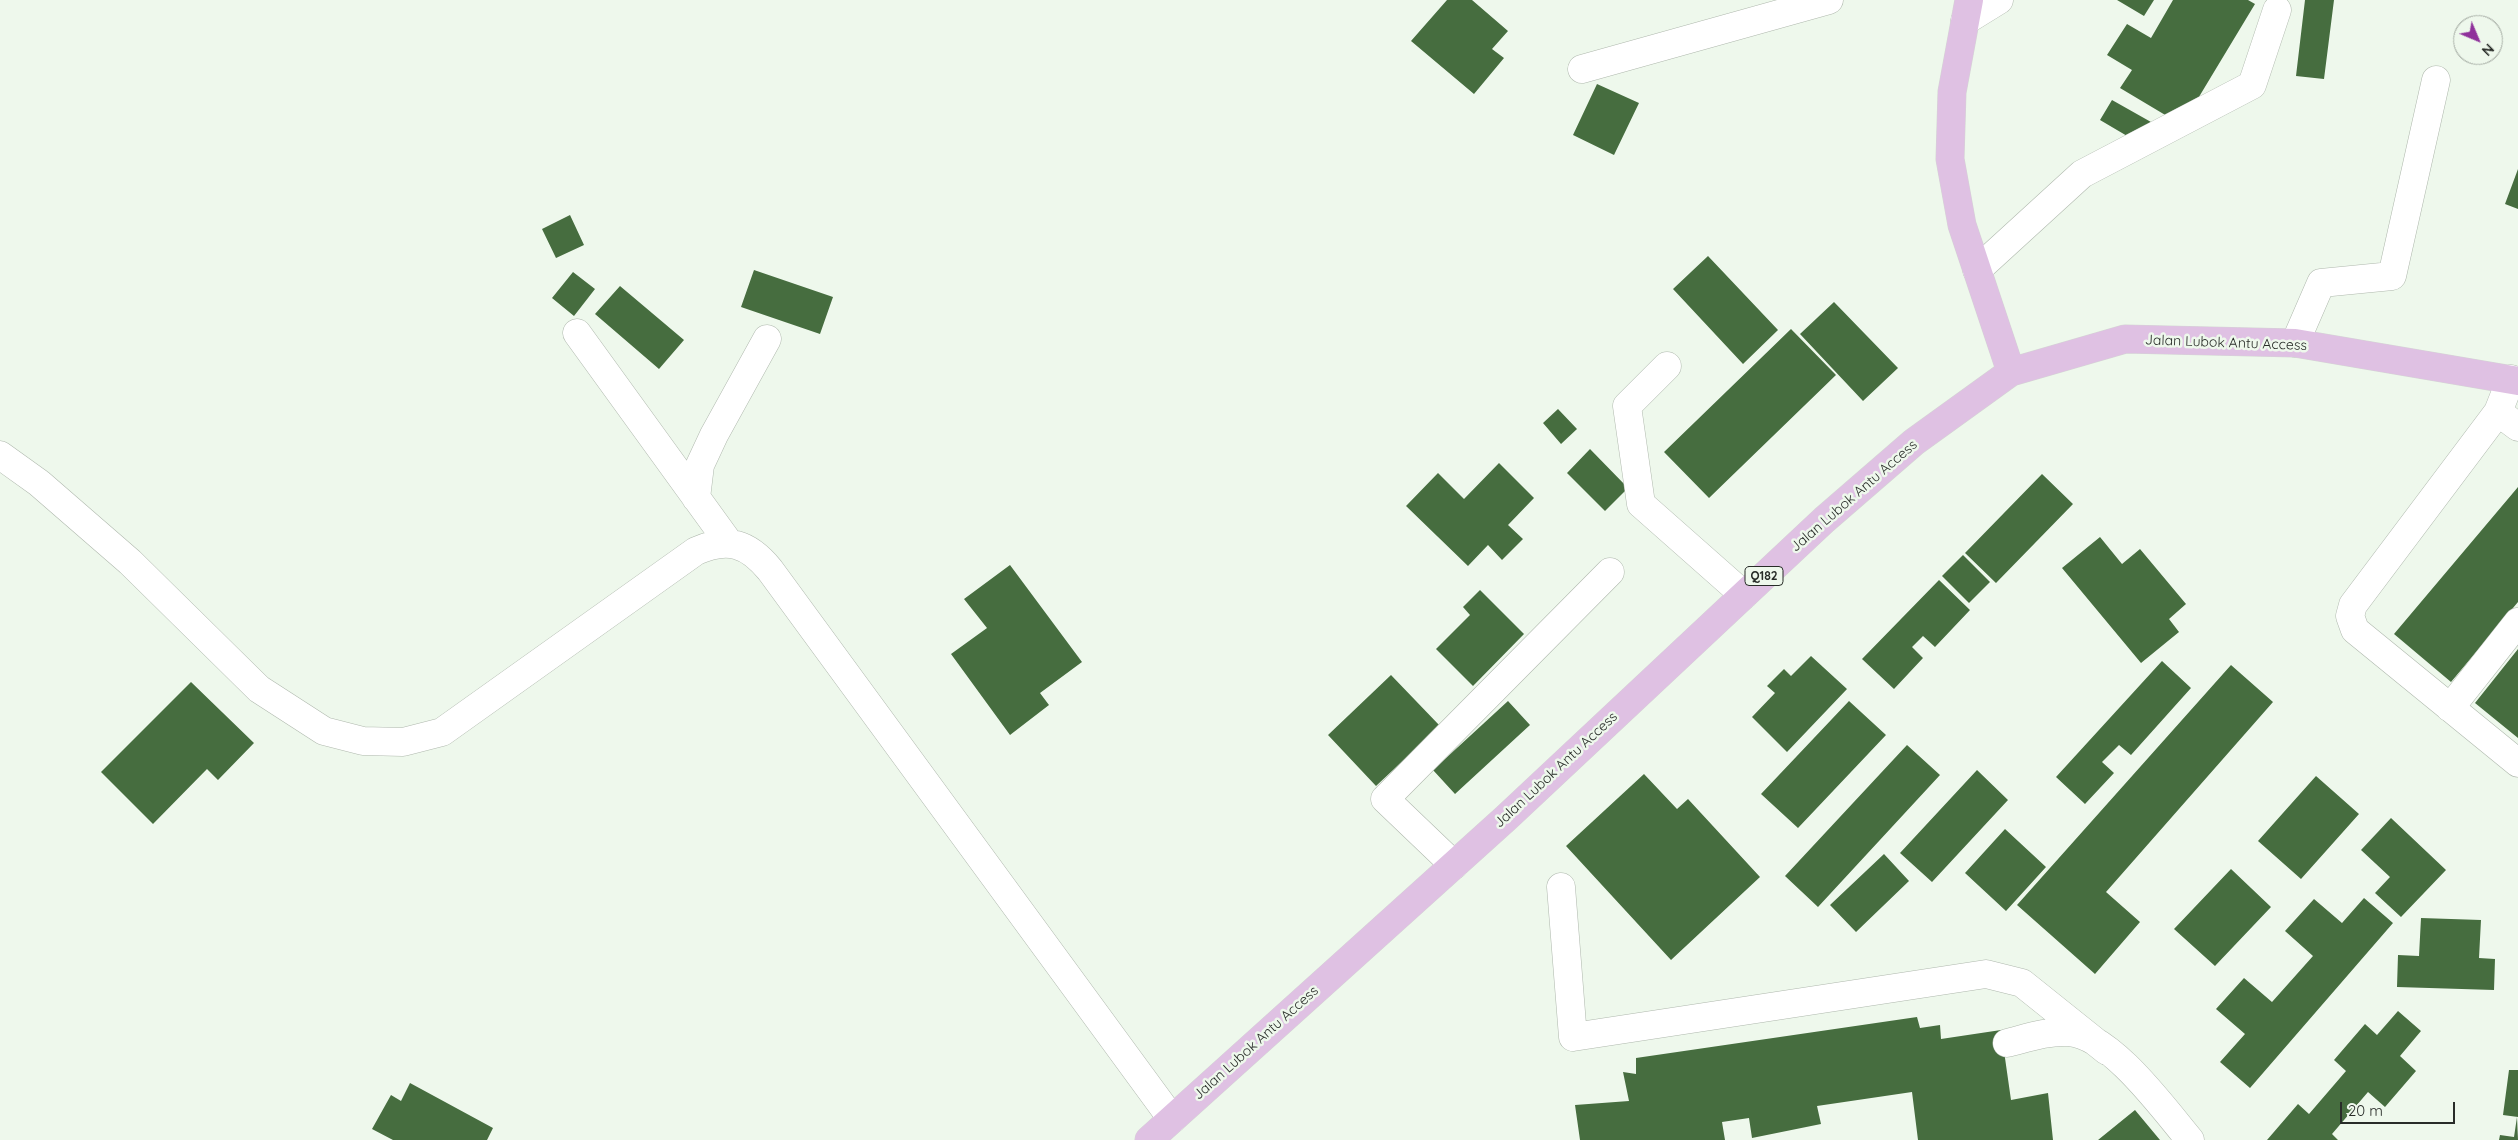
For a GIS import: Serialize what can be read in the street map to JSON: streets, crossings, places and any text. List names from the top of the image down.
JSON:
{
  "streets": {
    "main road": ["Jalan Lubok Antu Access", "Q182"]
  },
  "scale_bar": "20 m",
  "north": "bottom right"
}
